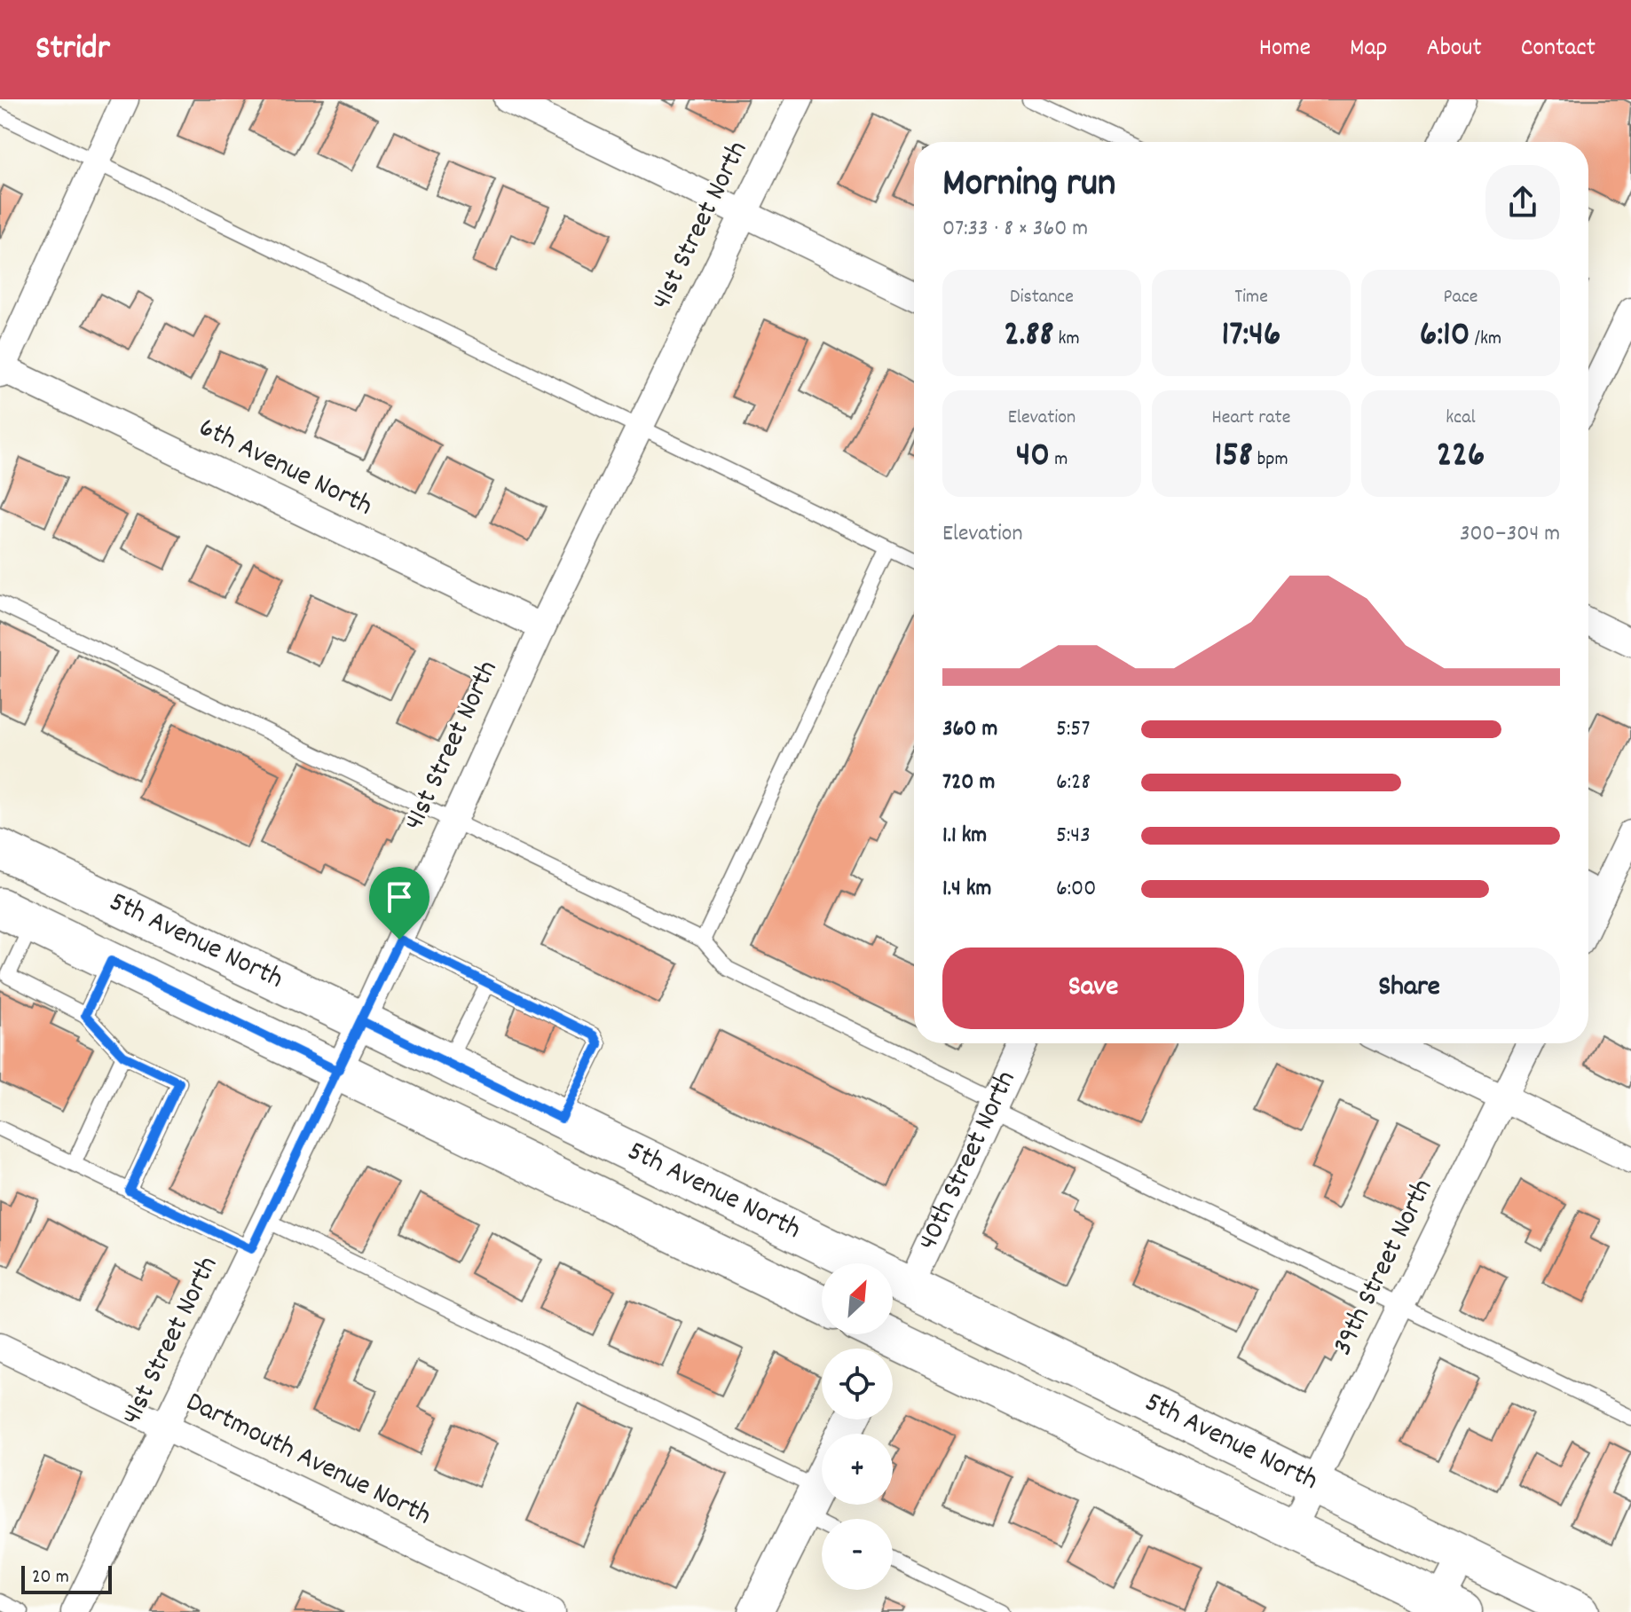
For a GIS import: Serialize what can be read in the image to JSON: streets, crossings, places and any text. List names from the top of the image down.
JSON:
{
  "streets": {
    "main road": ["5th Avenue North"],
    "street": [
      "41st Street North",
      "6th Avenue North",
      "40th Street North",
      "39th Street North",
      "Dartmouth Avenue North"
    ]
  },
  "crossings": [
    ["41st Street North", "6th Avenue North"],
    ["41st Street North", "5th Avenue North"],
    ["41st Street North", "Dartmouth Avenue North"],
    ["5th Avenue North", "40th Street North"],
    ["5th Avenue North", "39th Street North"]
  ],
  "scale_bar": "20 m",
  "north": "top right",
  "page": {
    "header": "Stridr",
    "nav": [
      "Home",
      "Map",
      "About",
      "Contact"
    ],
    "heading": ["Morning run", "07:33 · 8 × 360 m"],
    "stats": [
      ["Distance", "2.88 km"],
      ["Time", "17:46"],
      ["Pace", "6:10 /km"],
      ["Elevation", "40 m"],
      ["Heart rate", "158 bpm"],
      ["kcal", "226"]
    ],
    "chart": ["Elevation", "300–304 m"],
    "list": [
      {
        "name": "360 m",
        "note": "5:57"
      },
      {
        "name": "720 m",
        "note": "6:28"
      },
      {
        "name": "1.1 km",
        "note": "5:43"
      },
      {
        "name": "1.4 km",
        "note": "6:00"
      }
    ],
    "buttons": ["Save", "Share"],
    "map_buttons": ["+", "−"],
    "scale": "20 m"
  }
}
